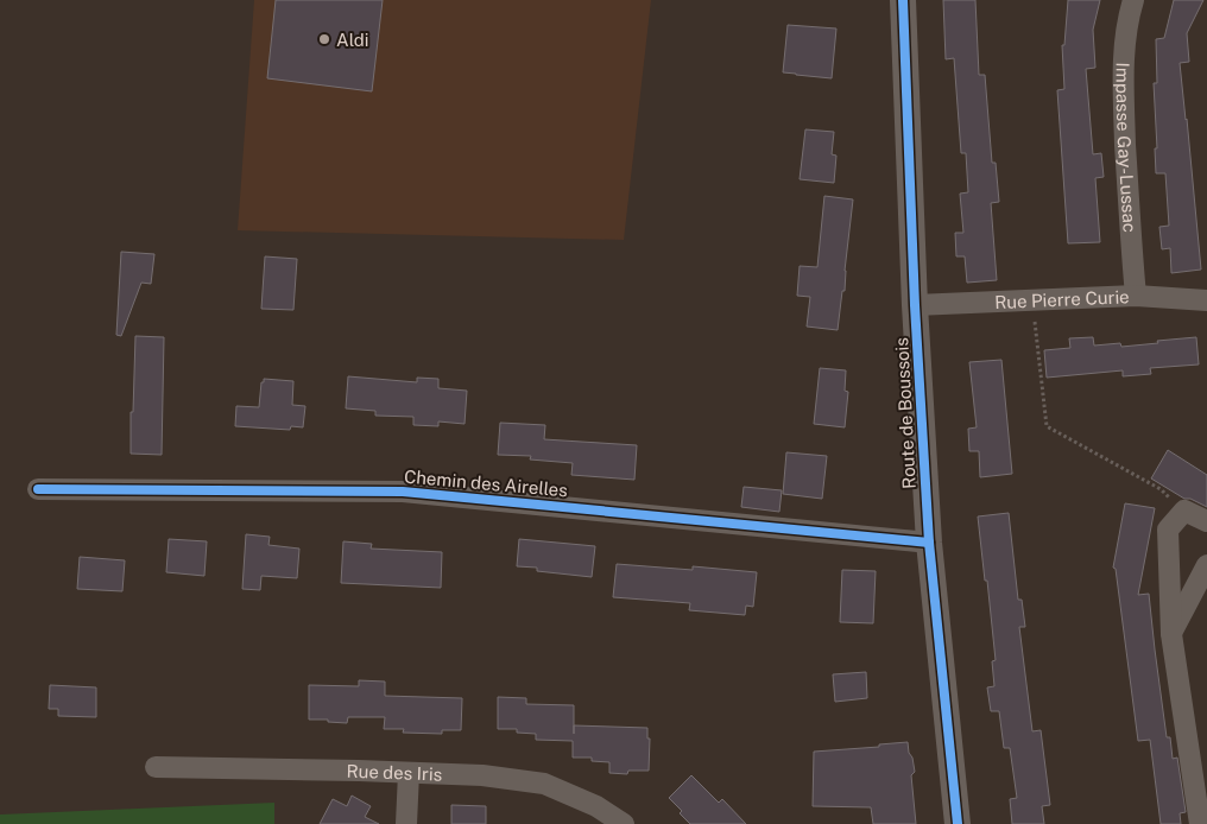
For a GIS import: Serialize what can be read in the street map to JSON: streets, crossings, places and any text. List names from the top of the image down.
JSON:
{
  "streets": {
    "street": [
      "Impasse Gay-Lussac",
      "Rue Pierre Curie",
      "Route de Boussois",
      "Chemin des Airelles",
      "Rue des Iris"
    ]
  },
  "crossings": [
    ["Impasse Gay-Lussac", "Rue Pierre Curie"],
    ["Rue Pierre Curie", "Route de Boussois"],
    ["Route de Boussois", "Chemin des Airelles"]
  ],
  "places": ["Aldi"]
}
